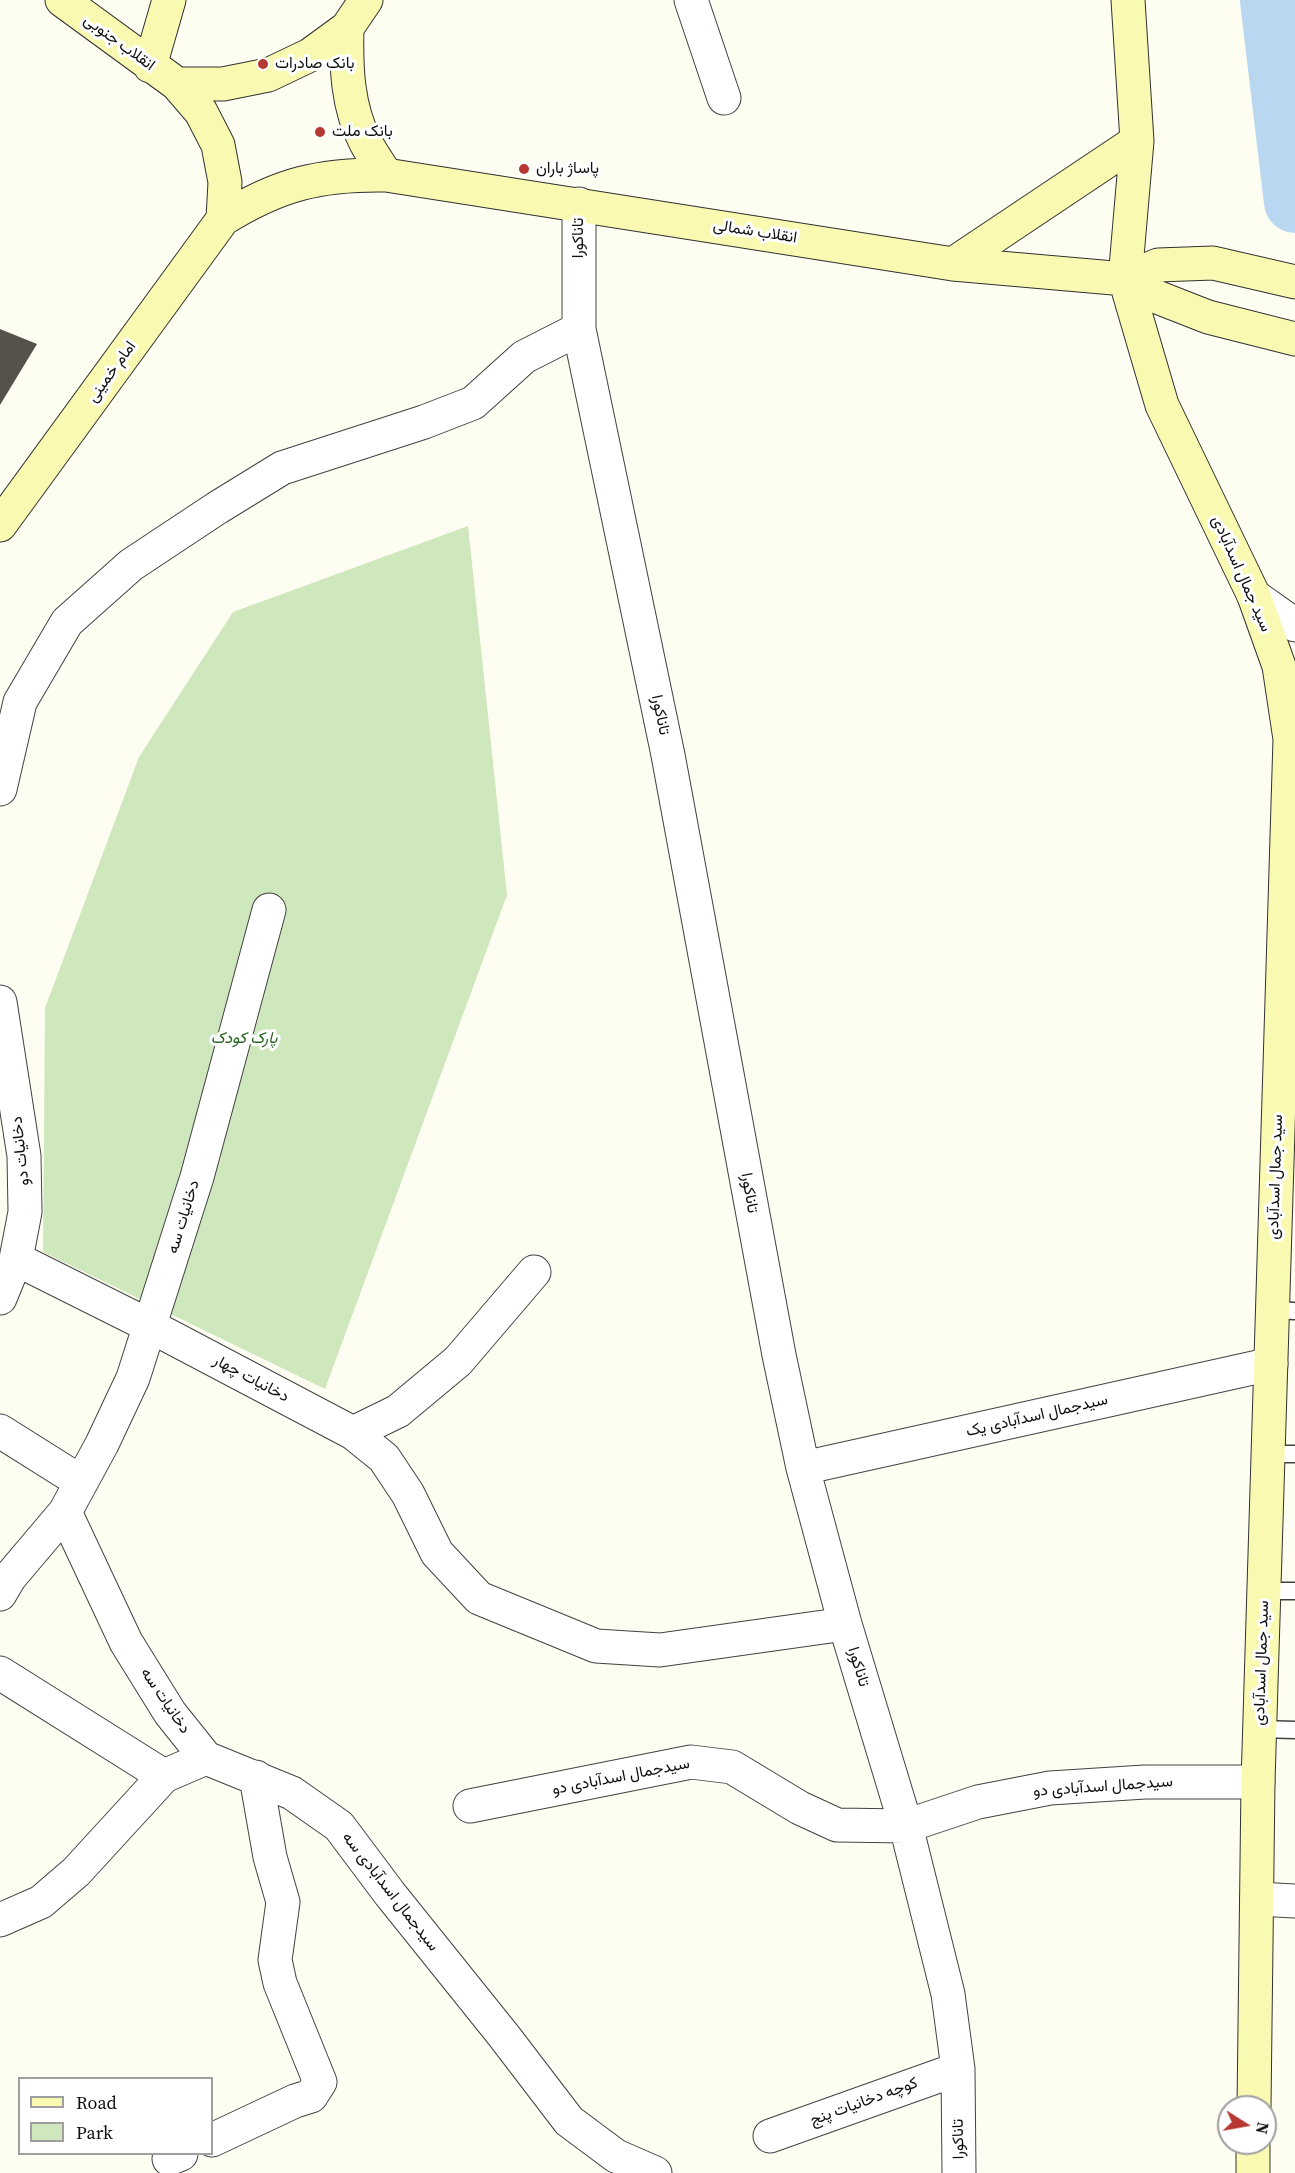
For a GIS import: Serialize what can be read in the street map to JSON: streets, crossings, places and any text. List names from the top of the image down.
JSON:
{
  "streets": {
    "main road": [
      "انقلاب جنوبی",
      "انقلاب شمالی",
      "امام خمینی",
      "سید جمال اسدآبادی"
    ],
    "street": [
      "تاناکورا",
      "دخانیات دو",
      "دخانیات سه",
      "دخانیات چهار",
      "سیدجمال اسدآبادی یک",
      "سیدجمال اسدآبادی دو",
      "سیدجمال اسدآبادی سه",
      "کوچه دخانیات پنج"
    ]
  },
  "crossings": [
    ["انقلاب جنوبی", "انقلاب شمالی"],
    ["انقلاب جنوبی", "امام خمینی"],
    ["انقلاب شمالی", "تاناکورا"],
    ["انقلاب شمالی", "امام خمینی"],
    ["انقلاب شمالی", "سید جمال اسدآبادی"],
    ["تاناکورا", "دخانیات چهار"],
    ["تاناکورا", "سیدجمال اسدآبادی یک"],
    ["تاناکورا", "سیدجمال اسدآبادی دو"],
    ["تاناکورا", "کوچه دخانیات پنج"],
    ["سید جمال اسدآبادی", "سیدجمال اسدآبادی یک"],
    ["سید جمال اسدآبادی", "سیدجمال اسدآبادی دو"],
    ["دخانیات دو", "دخانیات چهار"],
    ["دخانیات سه", "دخانیات چهار"],
    ["دخانیات سه", "سیدجمال اسدآبادی سه"]
  ],
  "parks": ["پارک کودک"],
  "places": ["بانک صادرات", "بانک ملت", "پاساژ باران"],
  "legend": ["Road", "Park"],
  "north": "right"
}
